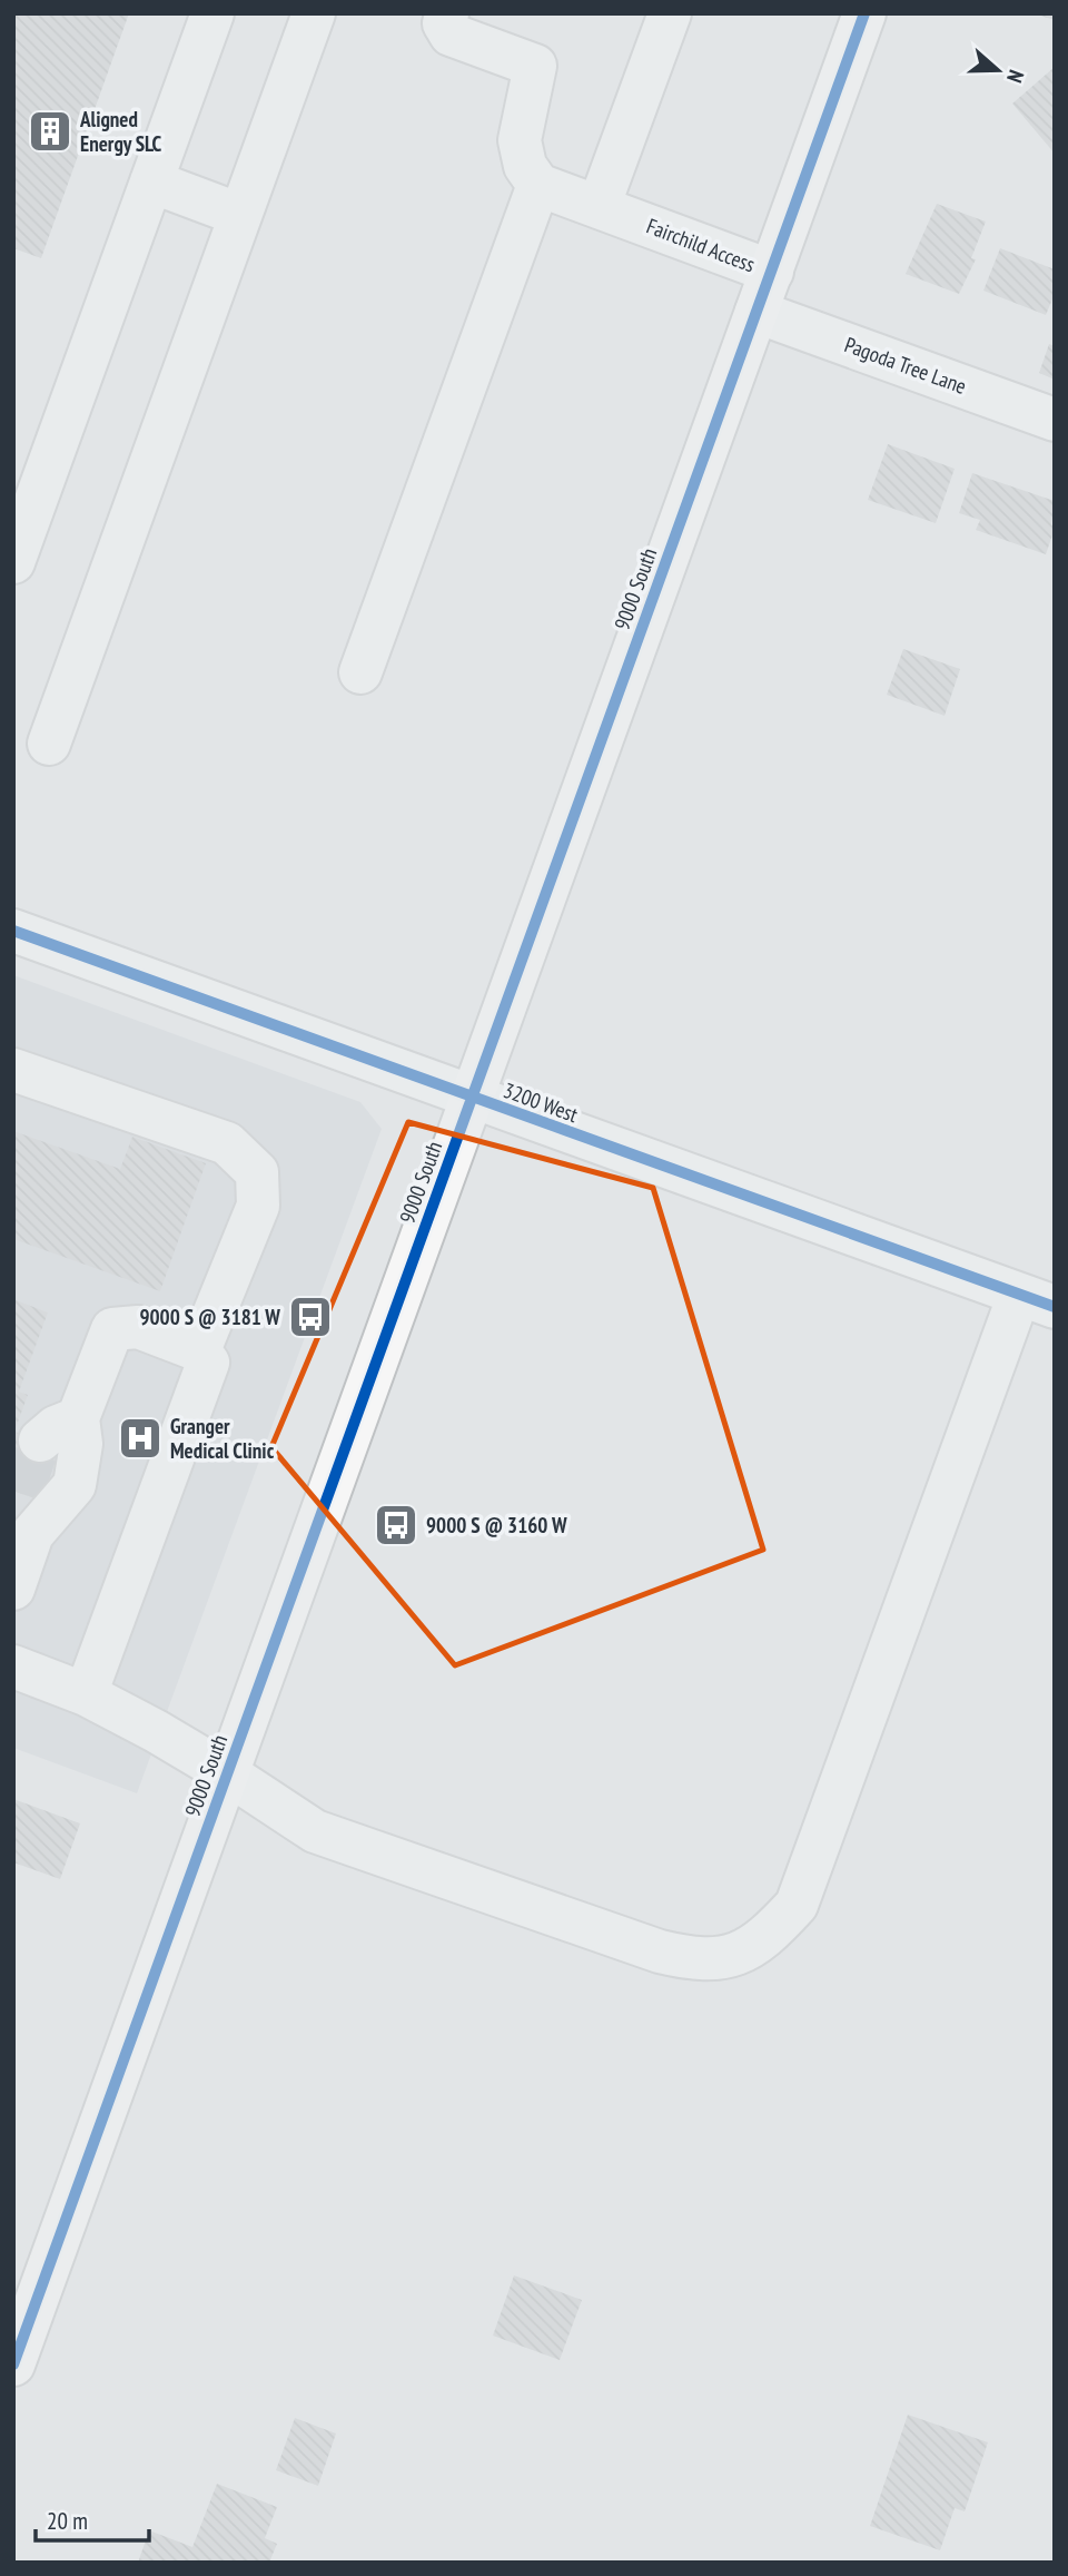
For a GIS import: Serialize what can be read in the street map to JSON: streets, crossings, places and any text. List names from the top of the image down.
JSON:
{
  "streets": {
    "main road": ["9000 South"],
    "street": ["Fairchild Access", "Pagoda Tree Lane", "3200 West"]
  },
  "crossings": [
    ["Fairchild Access", "9000 South"],
    ["Pagoda Tree Lane", "9000 South"],
    ["9000 South", "3200 West"]
  ],
  "places": {
    "building": ["Aligned Energy SLC"],
    "bus stop": ["9000 S @ 3181 W", "9000 S @ 3160 W"],
    "hospital": ["Granger Medical Clinic"]
  },
  "scale_bar": "20 m",
  "north": "right"
}
